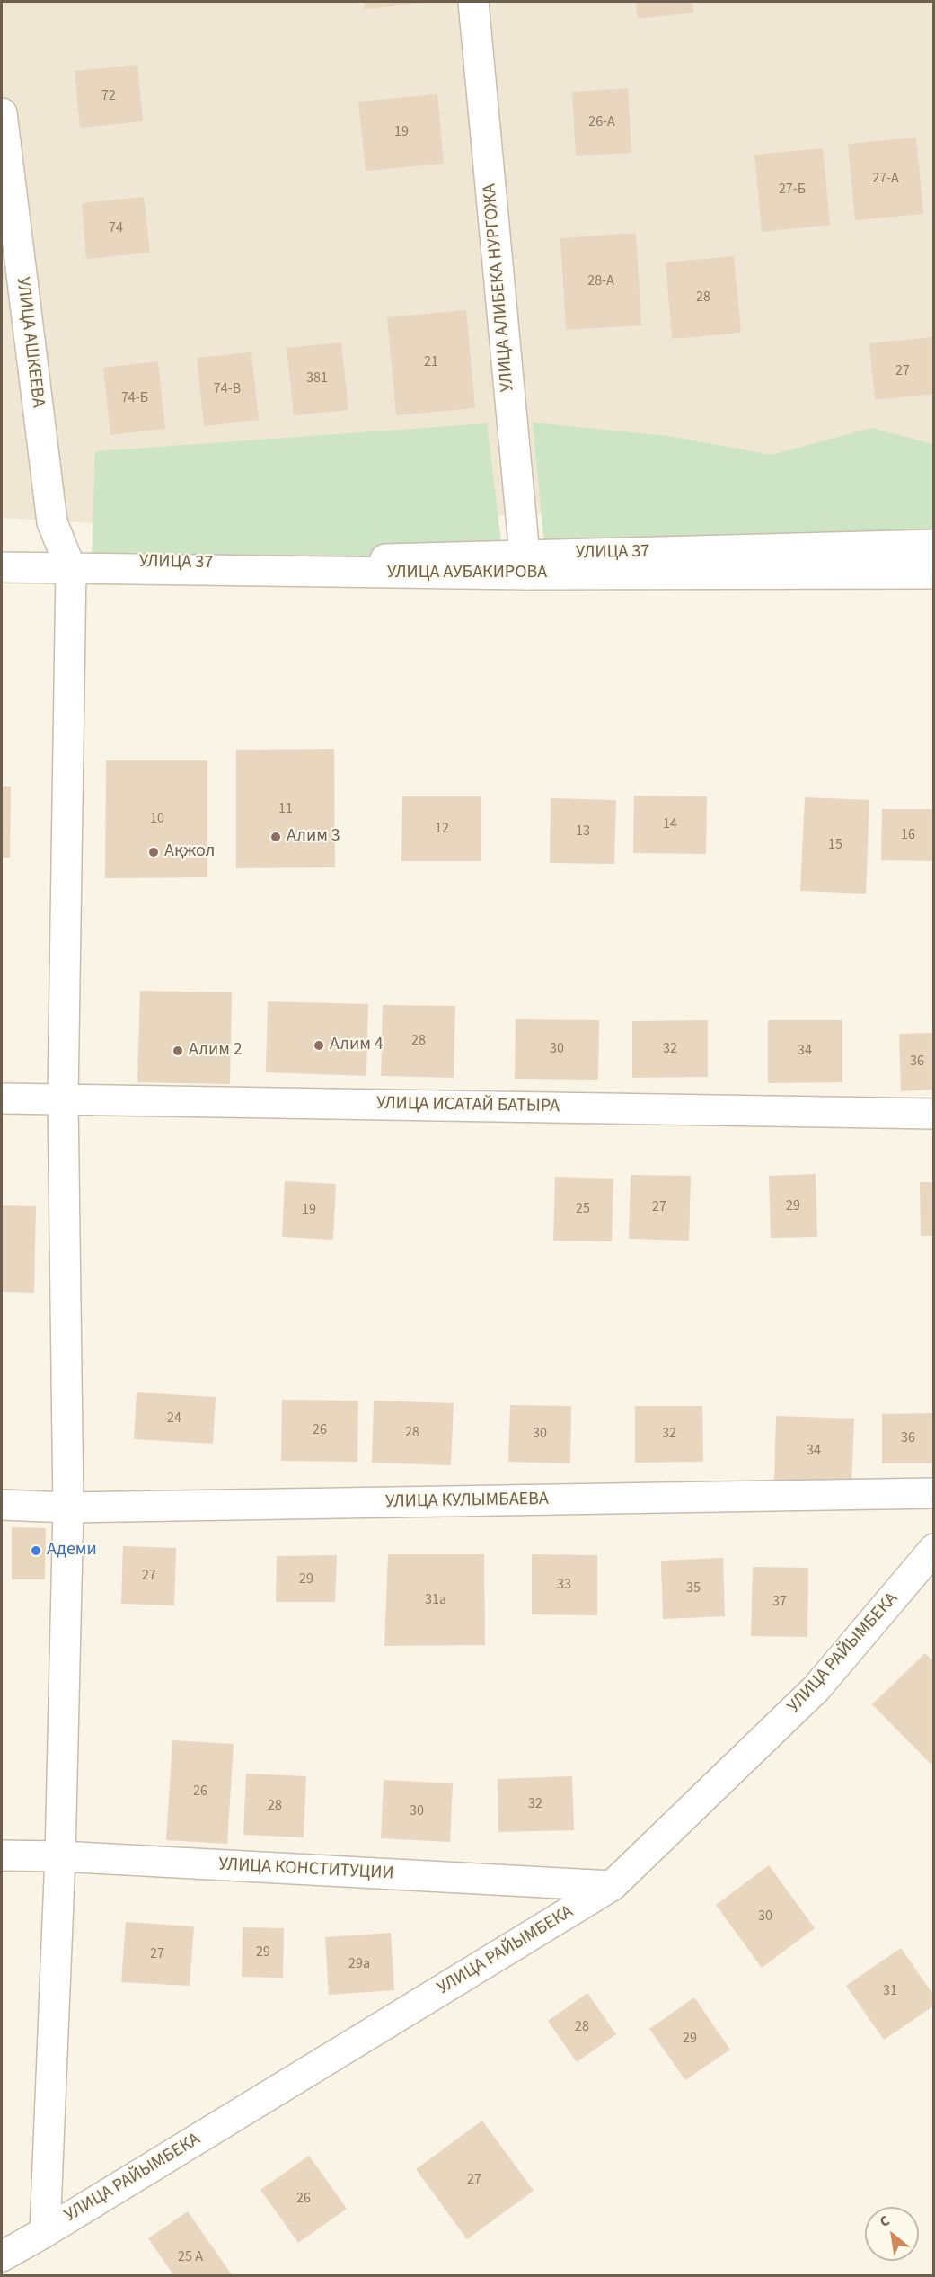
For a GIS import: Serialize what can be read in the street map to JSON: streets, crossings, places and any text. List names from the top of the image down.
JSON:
{
  "streets": {
    "street": [
      "УЛИЦА АЛИБЕКА НУРГОЖА",
      "УЛИЦА АШКЕЕВА",
      "УЛИЦА 37",
      "УЛИЦА АУБАКИРОВА",
      "УЛИЦА ИСАТАЙ БАТЫРА",
      "УЛИЦА КУЛЫМБАЕВА",
      "УЛИЦА РАЙЫМБЕКА",
      "УЛИЦА КОНСТИТУЦИИ"
    ]
  },
  "crossings": [
    ["УЛИЦА АЛИБЕКА НУРГОЖА", "УЛИЦА АУБАКИРОВА"],
    ["УЛИЦА АШКЕЕВА", "УЛИЦА АУБАКИРОВА"],
    ["УЛИЦА РАЙЫМБЕКА", "УЛИЦА КОНСТИТУЦИИ"]
  ],
  "places": [
    "Алим 3",
    "Ақжол",
    "Алим 4",
    "Алим 2",
    "Адеми"
  ],
  "house_numbers": [
    "72",
    "26-А",
    "19",
    "27-А",
    "27-Б",
    "74",
    "28-А",
    "28",
    "21",
    "27",
    "381",
    "74-В",
    "74-Б",
    "11",
    "10",
    "14",
    "12",
    "13",
    "16",
    "15",
    "28",
    "30",
    "32",
    "34",
    "36",
    "29",
    "27",
    "25",
    "19",
    "24",
    "26",
    "28",
    "30",
    "32",
    "36",
    "34",
    "27",
    "29",
    "33",
    "35",
    "31а",
    "37",
    "26",
    "32",
    "28",
    "30",
    "30",
    "29",
    "27",
    "29а",
    "31",
    "28",
    "29",
    "27",
    "26",
    "25 А"
  ],
  "north": "top left"
}
